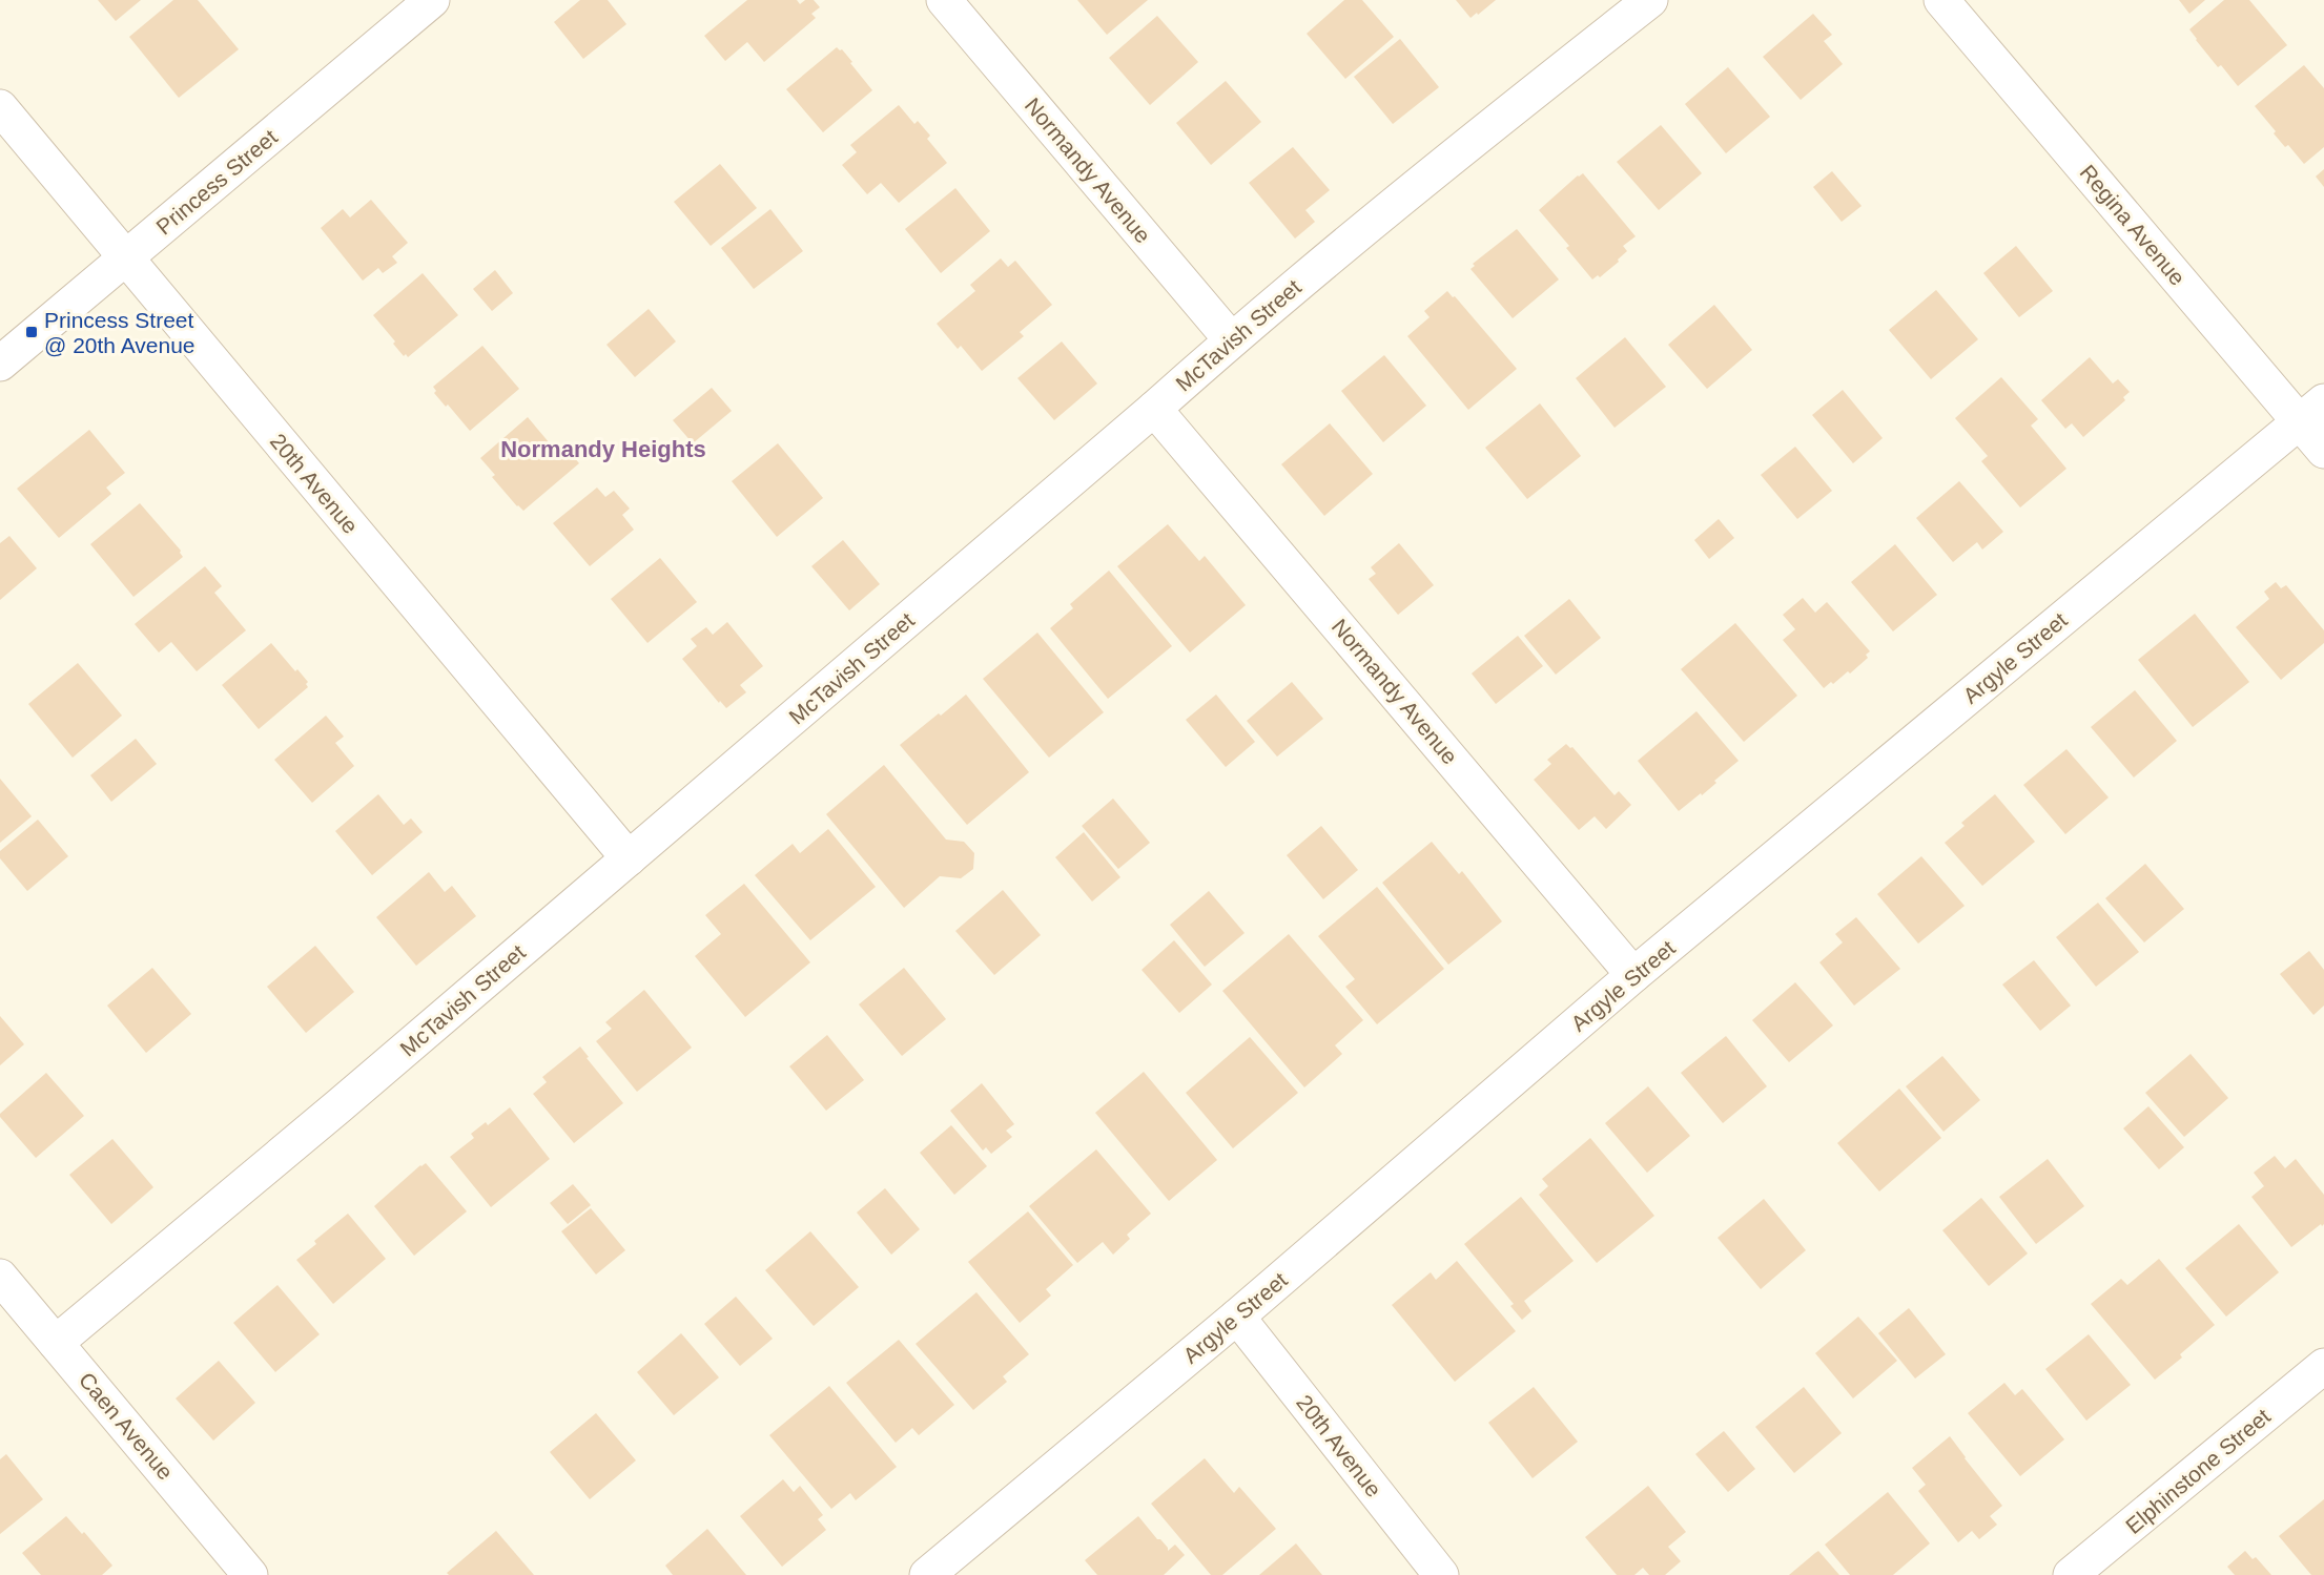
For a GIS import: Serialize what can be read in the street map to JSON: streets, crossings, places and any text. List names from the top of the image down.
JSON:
{
  "streets": {
    "street": [
      "Normandy Avenue",
      "Princess Street",
      "Regina Avenue",
      "McTavish Street",
      "20th Avenue",
      "Argyle Street",
      "Caen Avenue",
      "Elphinstone Street"
    ]
  },
  "crossings": [
    ["Normandy Avenue", "McTavish Street"],
    ["Normandy Avenue", "Argyle Street"],
    ["Princess Street", "20th Avenue"],
    ["Regina Avenue", "Argyle Street"],
    ["McTavish Street", "20th Avenue"],
    ["McTavish Street", "Caen Avenue"],
    ["20th Avenue", "Argyle Street"]
  ],
  "districts": ["Normandy Heights"],
  "places": {
    "transit": ["Princess Street @ 20th Avenue"]
  }
}
